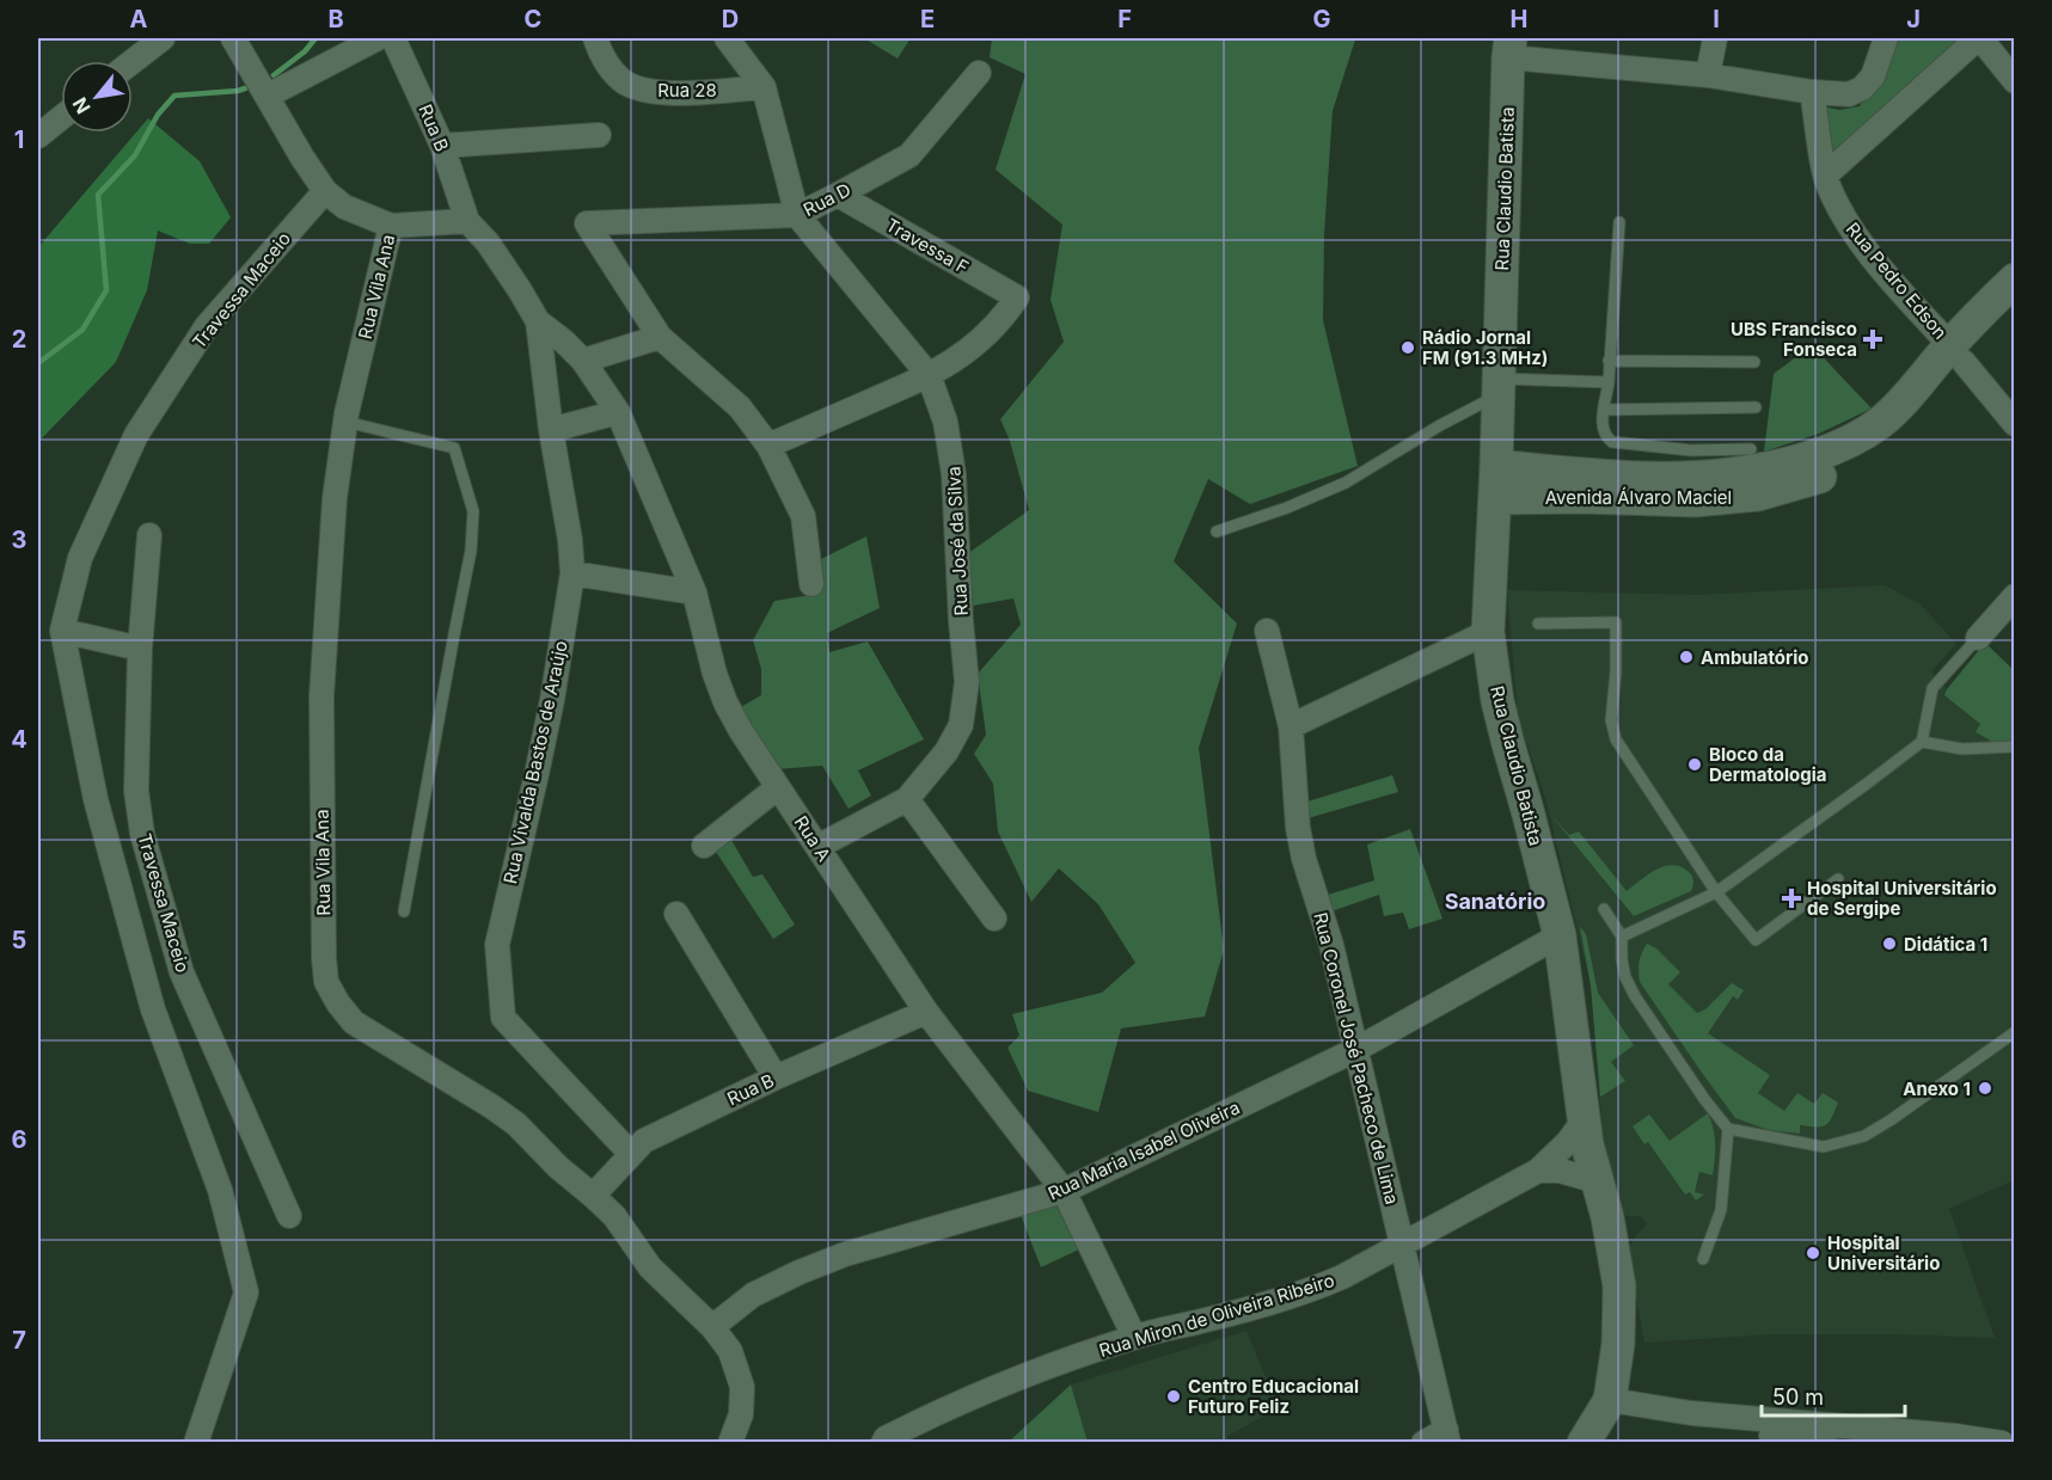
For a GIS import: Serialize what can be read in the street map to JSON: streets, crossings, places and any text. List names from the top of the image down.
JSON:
{
  "streets": {
    "main road": ["Rua Claudio Batista", "Avenida Álvaro Maciel"],
    "street": [
      "Rua 28",
      "Rua B",
      "Rua D",
      "Travessa F",
      "Rua Pedro Edson",
      "Rua Vila Ana",
      "Travessa Maceio",
      "Rua José da Silva",
      "Rua Vivalda Bastos de Araújo",
      "Rua A",
      "Rua Coronel José Pacheco de Lima",
      "Rua Maria Isabel Oliveira",
      "Rua Miron de Oliveira Ribeiro"
    ]
  },
  "crossings": [
    ["Rua B", "Rua Vila Ana"],
    ["Rua B", "Rua Vivalda Bastos de Araújo"],
    ["Rua B", "Rua A"],
    ["Rua Claudio Batista", "Avenida Álvaro Maciel"],
    ["Rua Claudio Batista", "Rua Maria Isabel Oliveira"],
    ["Rua Claudio Batista", "Rua Miron de Oliveira Ribeiro"],
    ["Rua D", "Travessa F"],
    ["Rua D", "Rua José da Silva"],
    ["Travessa F", "Rua José da Silva"],
    ["Rua Pedro Edson", "Avenida Álvaro Maciel"],
    ["Rua Vila Ana", "Rua Maria Isabel Oliveira"],
    ["Rua José da Silva", "Rua A"],
    ["Rua Vivalda Bastos de Araújo", "Rua A"],
    ["Rua A", "Rua Maria Isabel Oliveira"],
    ["Rua A", "Rua Miron de Oliveira Ribeiro"],
    ["Rua Coronel José Pacheco de Lima", "Rua Maria Isabel Oliveira"],
    ["Rua Coronel José Pacheco de Lima", "Rua Miron de Oliveira Ribeiro"]
  ],
  "districts": ["Sanatório"],
  "places": {
    "health": ["UBS Francisco Fonseca", "Hospital Universitário de Sergipe"],
    "other": [
      "Rádio Jornal FM (91.3 MHz)",
      "Ambulatório",
      "Bloco da Dermatologia",
      "Didática 1",
      "Anexo 1",
      "Hospital Universitário",
      "Centro Educacional Futuro Feliz"
    ]
  },
  "scale_bar": "50 m",
  "north": "bottom left",
  "grid": {
    "columns": [
      "A",
      "B",
      "C",
      "D",
      "E",
      "F",
      "G",
      "H",
      "I",
      "J"
    ],
    "rows": [
      "1",
      "2",
      "3",
      "4",
      "5",
      "6",
      "7"
    ]
  }
}
